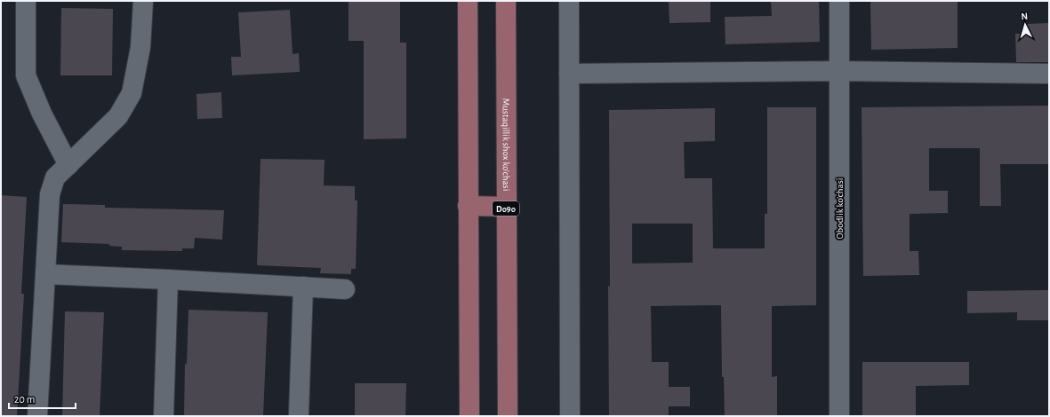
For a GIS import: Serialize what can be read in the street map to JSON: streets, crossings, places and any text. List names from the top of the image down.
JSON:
{
  "streets": {
    "main road": ["Mustaqillik shox ko'chasi", "D090"],
    "street": ["Obodlik ko'chasi"]
  },
  "scale_bar": "20 m",
  "north": "top"
}
